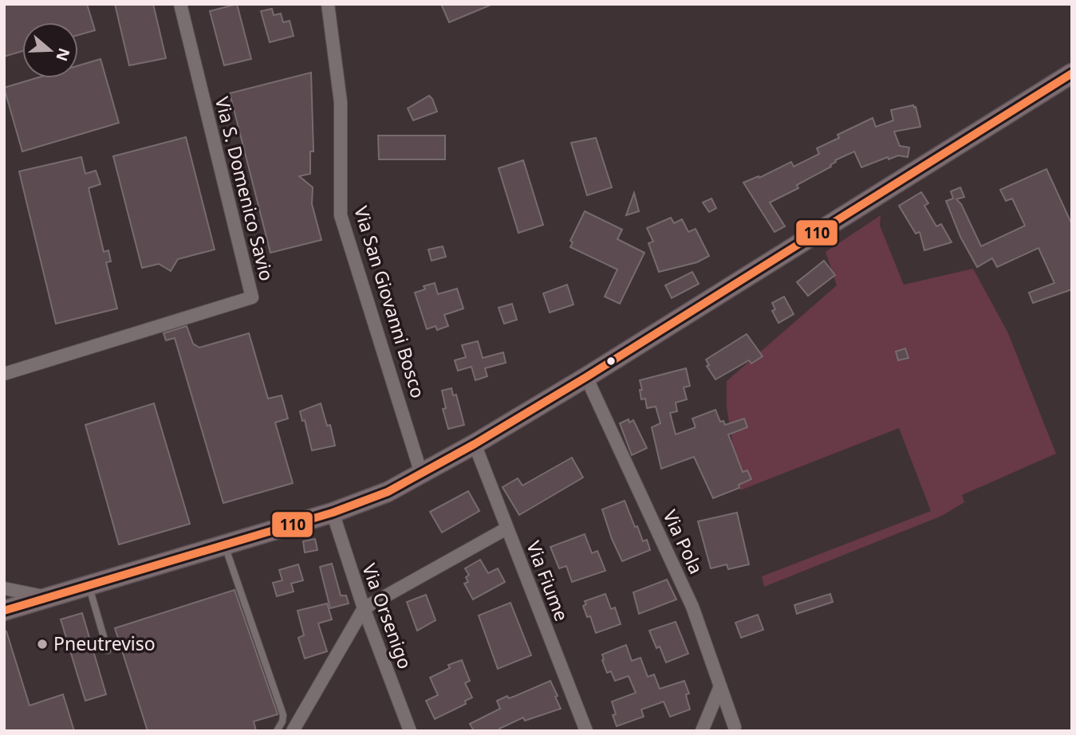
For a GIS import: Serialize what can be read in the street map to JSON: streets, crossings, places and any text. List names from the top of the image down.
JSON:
{
  "streets": {
    "street": [
      "Via S. Domenico Savio",
      "Via San Giovanni Bosco",
      "Via Pola",
      "Via Fiume",
      "Via Orsenigo"
    ]
  },
  "places": ["Pneutreviso"],
  "lines": ["transit line 110"],
  "north": "right"
}
